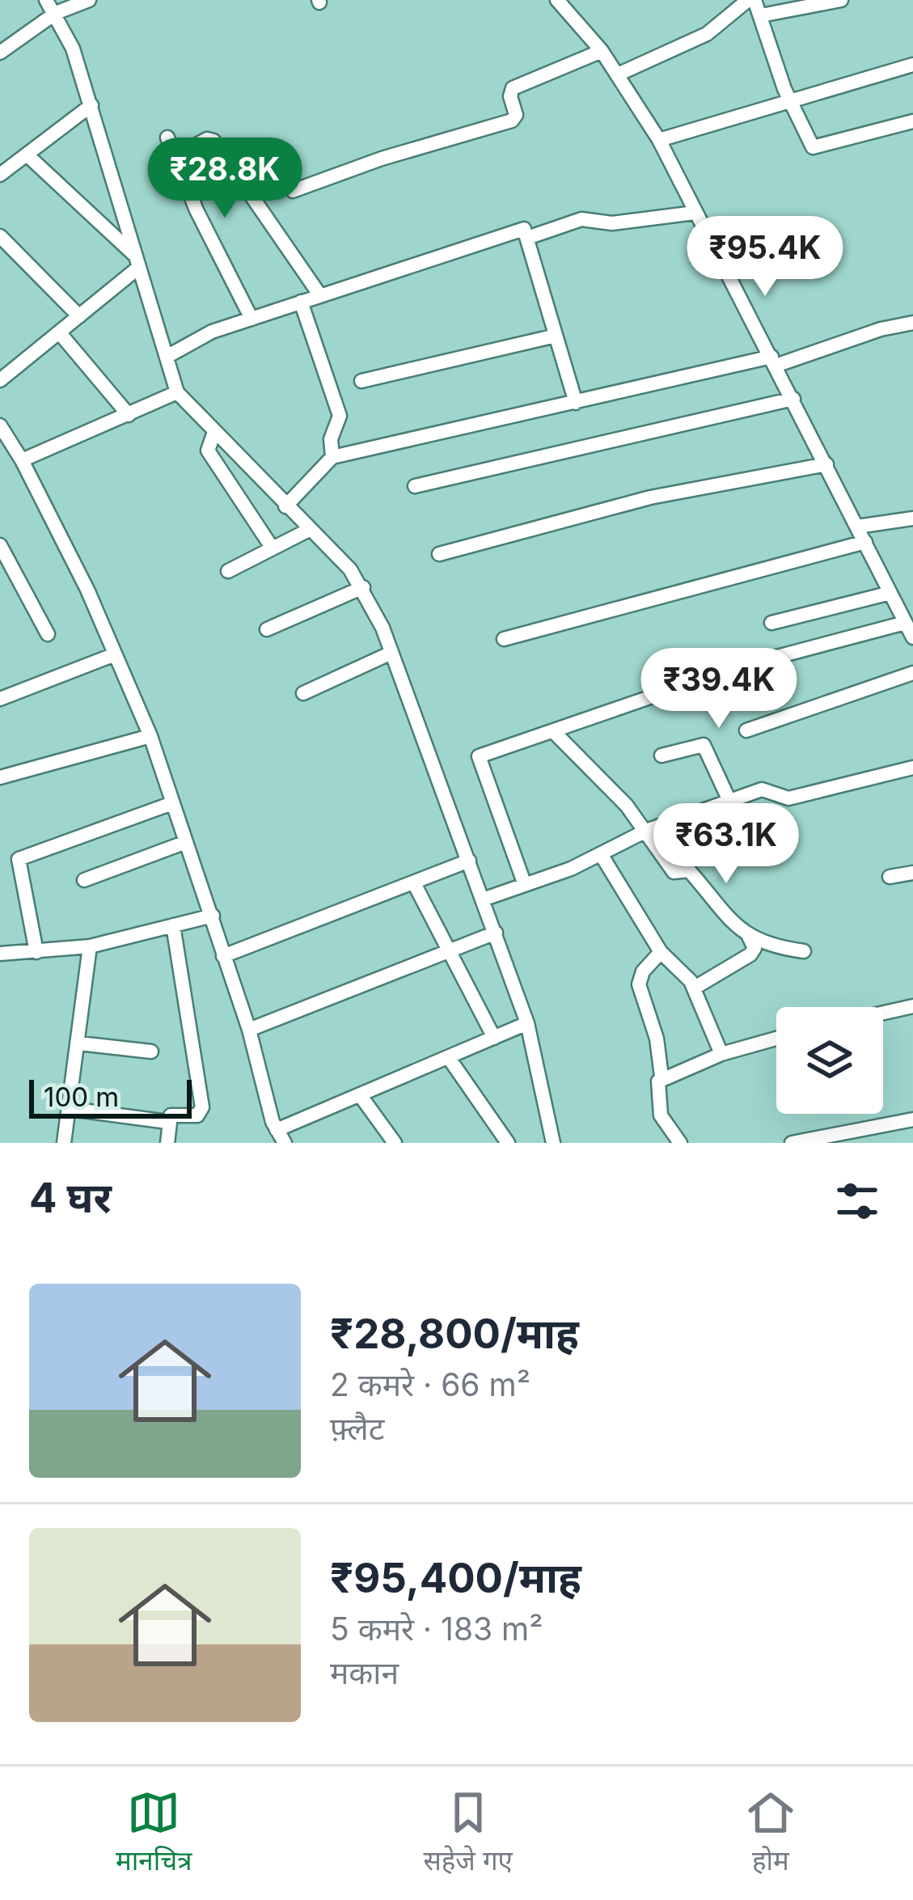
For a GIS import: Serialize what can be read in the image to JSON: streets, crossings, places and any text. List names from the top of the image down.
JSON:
{
  "scale_bar": "100 m",
  "page": {
    "price": [
      "₹28.8K",
      "₹95.4K",
      "₹39.4K",
      "₹63.1K"
    ],
    "scale": "100 m",
    "heading": "4 घर",
    "list": [
      {
        "name": "₹28,800/माह",
        "note": "2 कमरे · 66 m² · फ़्लैट"
      },
      {
        "name": "₹95,400/माह",
        "note": "5 कमरे · 183 m² · मकान"
      }
    ],
    "tabs": ["मानचित्र", "सहेजे गए", "होम"]
  }
}
